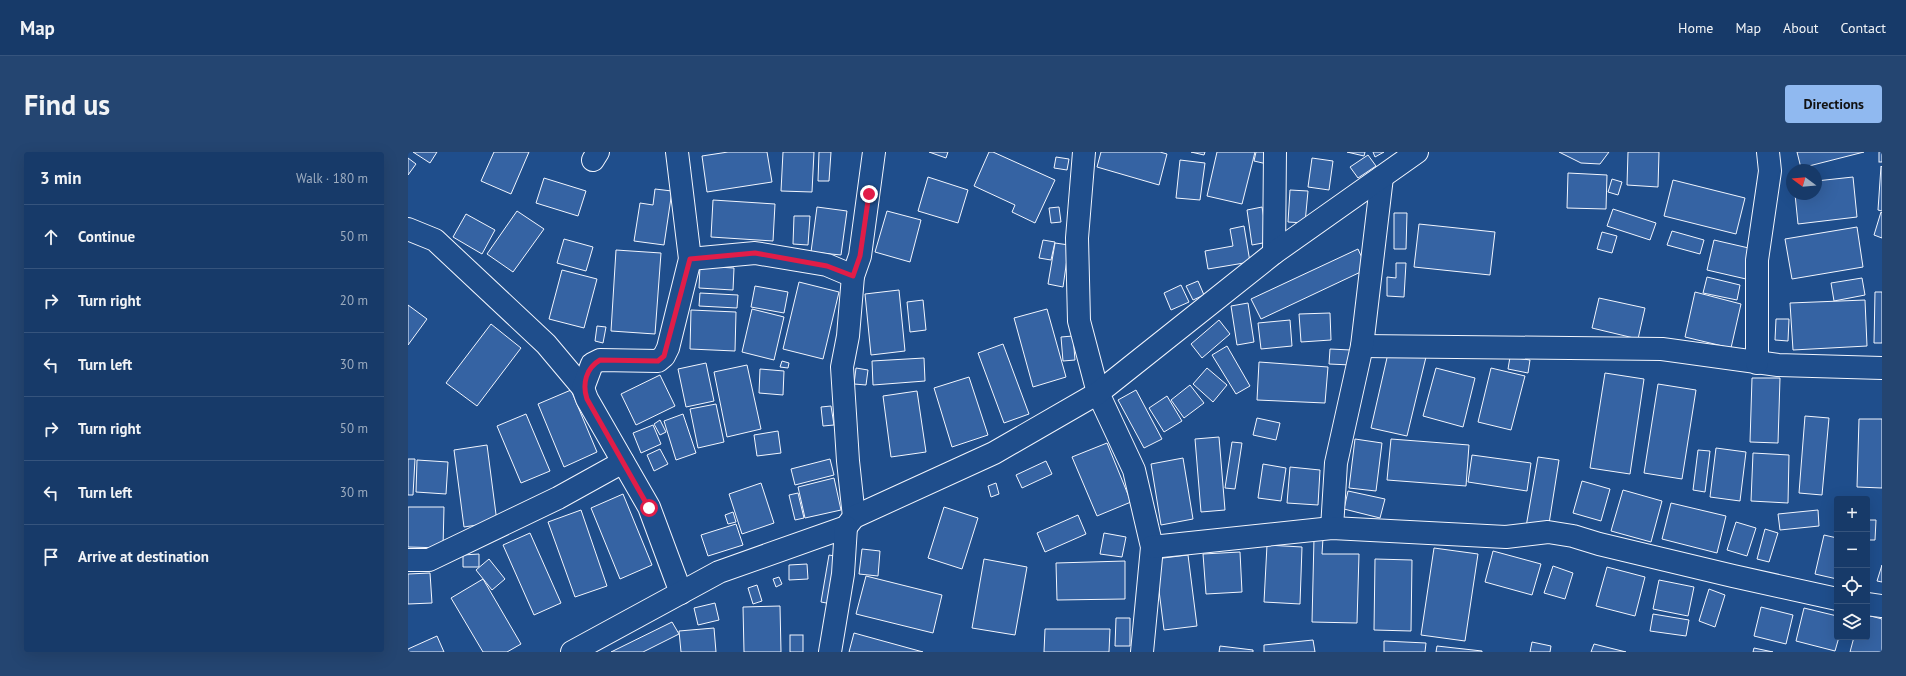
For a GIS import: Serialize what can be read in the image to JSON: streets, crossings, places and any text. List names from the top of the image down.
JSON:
{
  "north": "left",
  "page": {
    "header": "Map",
    "nav": [
      "Home",
      "Map",
      "About",
      "Contact"
    ],
    "buttons": "Directions",
    "title": "Find us",
    "heading": ["3 min", "Walk · 180 m"],
    "list": [
      ["Continue", "50 m"],
      ["Turn right", "20 m"],
      ["Turn left", "30 m"],
      ["Turn right", "50 m"],
      ["Turn left", "30 m"],
      "Arrive at destination"
    ],
    "map_buttons": ["+", "−"]
  }
}
